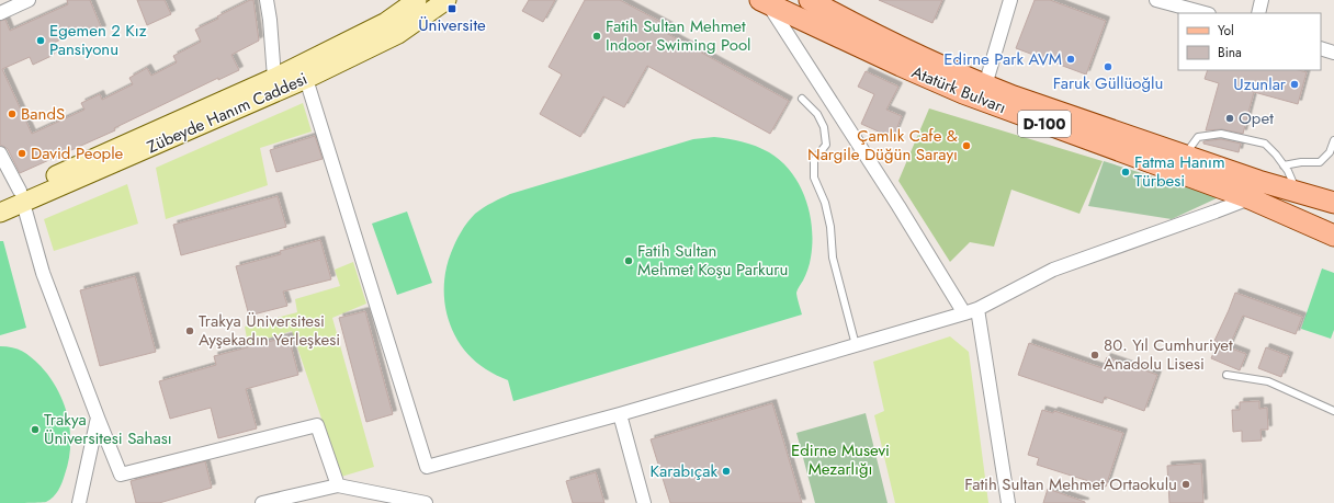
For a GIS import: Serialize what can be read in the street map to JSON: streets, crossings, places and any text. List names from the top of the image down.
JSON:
{
  "streets": {
    "main road": ["Atatürk Bulvarı", "Zübeyde Hanım Caddesi", "D-100"]
  },
  "parks": ["Edirne Musevi Mezarlığı"],
  "places": {
    "transit": ["Üniversite"],
    "other": [
      "Fatih Sultan Mehmet Indoor Swiming Pool",
      "Egemen 2 Kız Pansiyonu",
      "Edirne Park AVM",
      "Faruk Güllüoğlu",
      "Uzunlar",
      "BandS",
      "Opet",
      "Çamlık Cafe & Nargile Düğün Sarayı",
      "David People",
      "Fatma Hanım Türbesi",
      "Fatih Sultan Mehmet Koşu Parkuru",
      "Trakya Üniversitesi Ayşekadın Yerleşkesi",
      "80. Yıl Cumhuriyet Anadolu Lisesi",
      "Trakya Üniversitesi Sahası",
      "Karabıçak",
      "Fatih Sultan Mehmet Ortaokulu"
    ]
  },
  "legend": ["Yol", "Bina"]
}
